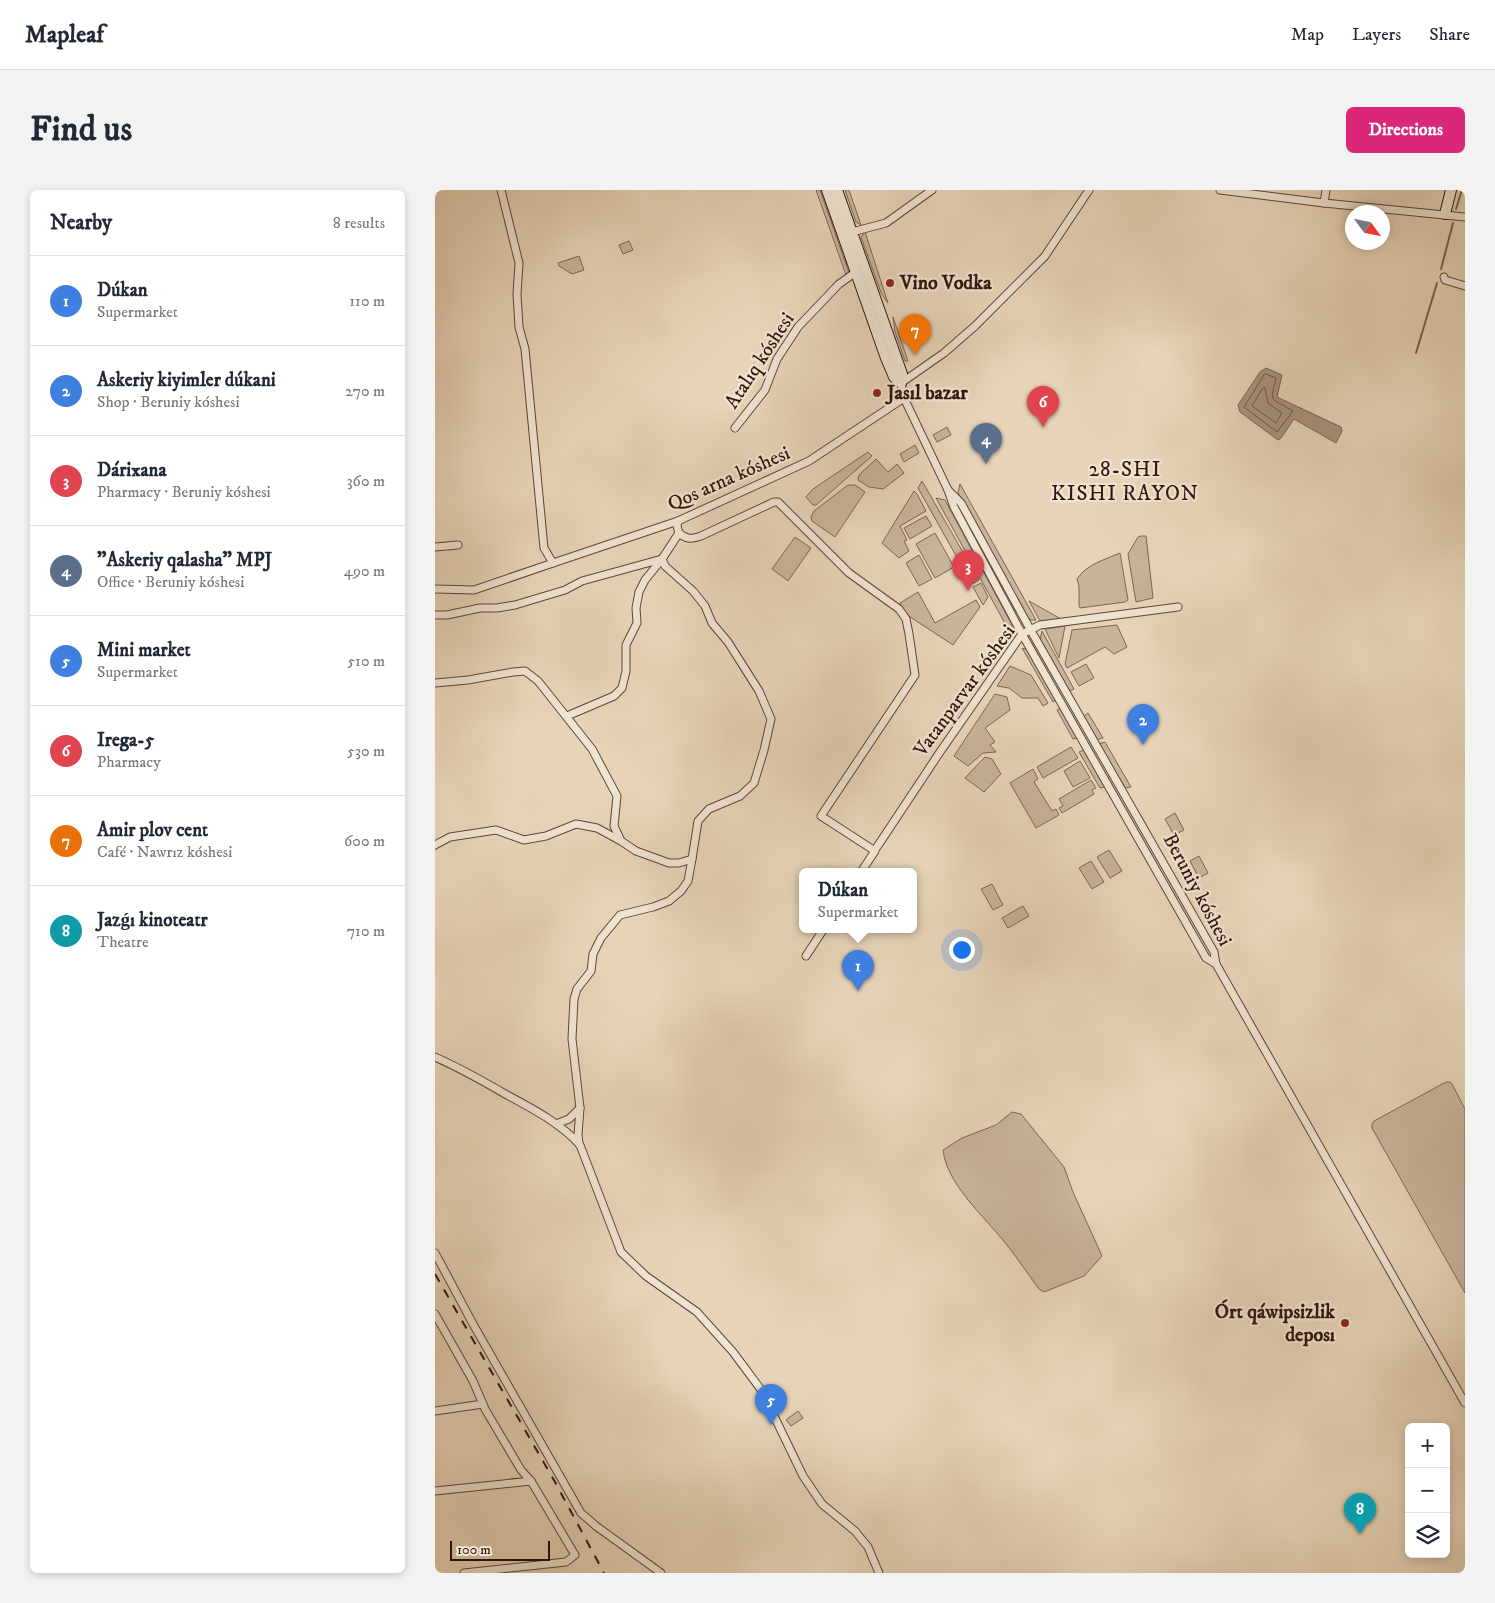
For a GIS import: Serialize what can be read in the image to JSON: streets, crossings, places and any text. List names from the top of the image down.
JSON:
{
  "streets": {
    "street": [
      "Atalıq kóshesi",
      "Qos arna kóshesi",
      "Vatanparvar kóshesi",
      "Beruniy kóshesi"
    ]
  },
  "crossings": [
    ["Vatanparvar kóshesi", "Beruniy kóshesi"]
  ],
  "districts": ["28-SHI KISHI RAYON"],
  "places": ["Vino Vodka", "Jasıl bazar", "Órt qáwipsizlik deposı"],
  "scale_bar": "100 m",
  "north": "bottom right",
  "page": {
    "header": "Mapleaf",
    "nav": ["Map", "Layers", "Share"],
    "buttons": "Directions",
    "title": "Find us",
    "heading": ["Nearby", "8 results"],
    "list": [
      {
        "mark": "1",
        "name": "Dúkan",
        "note": "Supermarket",
        "value": "110 m"
      },
      {
        "mark": "2",
        "name": "Askeriy kiyimler dúkani",
        "note": "Shop · Beruniy kóshesi",
        "value": "270 m"
      },
      {
        "mark": "3",
        "name": "Dárixana",
        "note": "Pharmacy · Beruniy kóshesi",
        "value": "360 m"
      },
      {
        "mark": "4",
        "name": "\"Askeriy qalasha\" MPJ",
        "note": "Office · Beruniy kóshesi",
        "value": "490 m"
      },
      {
        "mark": "5",
        "name": "Mini market",
        "note": "Supermarket",
        "value": "510 m"
      },
      {
        "mark": "6",
        "name": "Irega-5",
        "note": "Pharmacy",
        "value": "530 m"
      },
      {
        "mark": "7",
        "name": "Amir plov cent",
        "note": "Café · Nawrız kóshesi",
        "value": "600 m"
      },
      {
        "mark": "8",
        "name": "Jazǵı kinoteatr",
        "note": "Theatre",
        "value": "710 m"
      }
    ],
    "pins": [
      "7",
      "6",
      "4",
      "3",
      "2",
      "1",
      "5",
      "8"
    ],
    "popup": ["Dúkan", "Supermarket"],
    "map_buttons": ["+", "−"],
    "scale": "100 m"
  }
}
